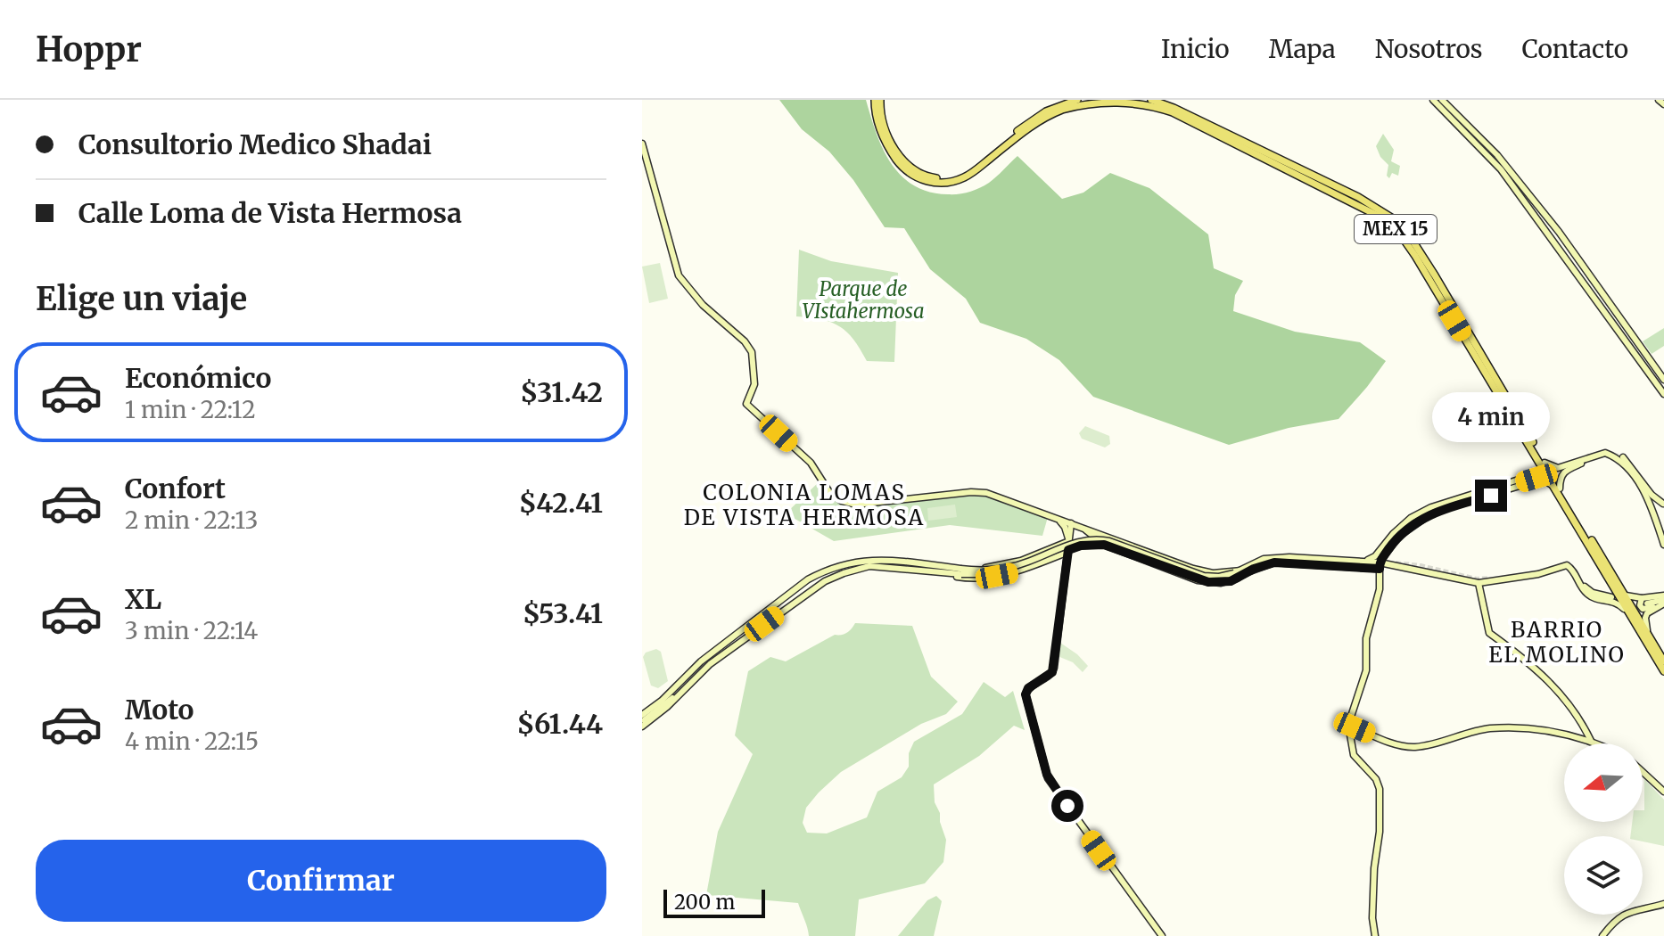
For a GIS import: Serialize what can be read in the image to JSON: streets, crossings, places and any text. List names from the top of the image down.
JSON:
{
  "streets": {
    "main road": ["MEX 15"]
  },
  "districts": ["COLONIA LOMAS DE VISTA HERMOSA", "BARRIO EL MOLINO"],
  "parks": ["Parque de VIstahermosa"],
  "scale_bar": "200 m",
  "north": "left",
  "page": {
    "header": "Hoppr",
    "nav": [
      "Inicio",
      "Mapa",
      "Nosotros",
      "Contacto"
    ],
    "banner": ["Consultorio Medico Shadai", "Calle Loma de Vista Hermosa"],
    "heading": "Elige un viaje",
    "list": [
      {
        "name": "Económico",
        "note": "1 min · 22:12",
        "value": "$31.42"
      },
      {
        "name": "Confort",
        "note": "2 min · 22:13",
        "value": "$42.41"
      },
      {
        "name": "XL",
        "note": "3 min · 22:14",
        "value": "$53.41"
      },
      {
        "name": "Moto",
        "note": "4 min · 22:15",
        "value": "$61.44"
      }
    ],
    "bubble": "4 min",
    "buttons": "Confirmar",
    "scale": "200 m"
  }
}
